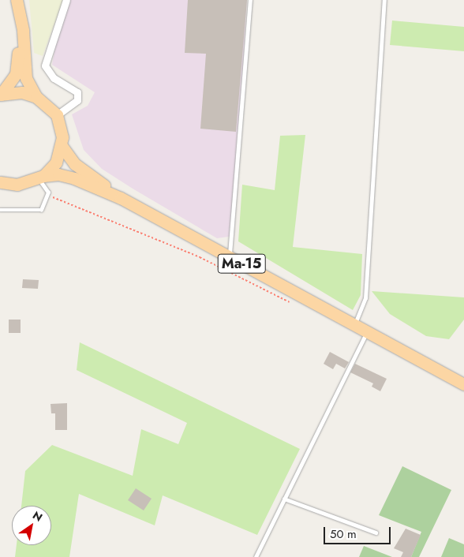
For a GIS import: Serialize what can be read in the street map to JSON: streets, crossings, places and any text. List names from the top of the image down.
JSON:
{
  "streets": {
    "main road": ["Ma-15"]
  },
  "scale_bar": "50 m",
  "north": "top right"
}
